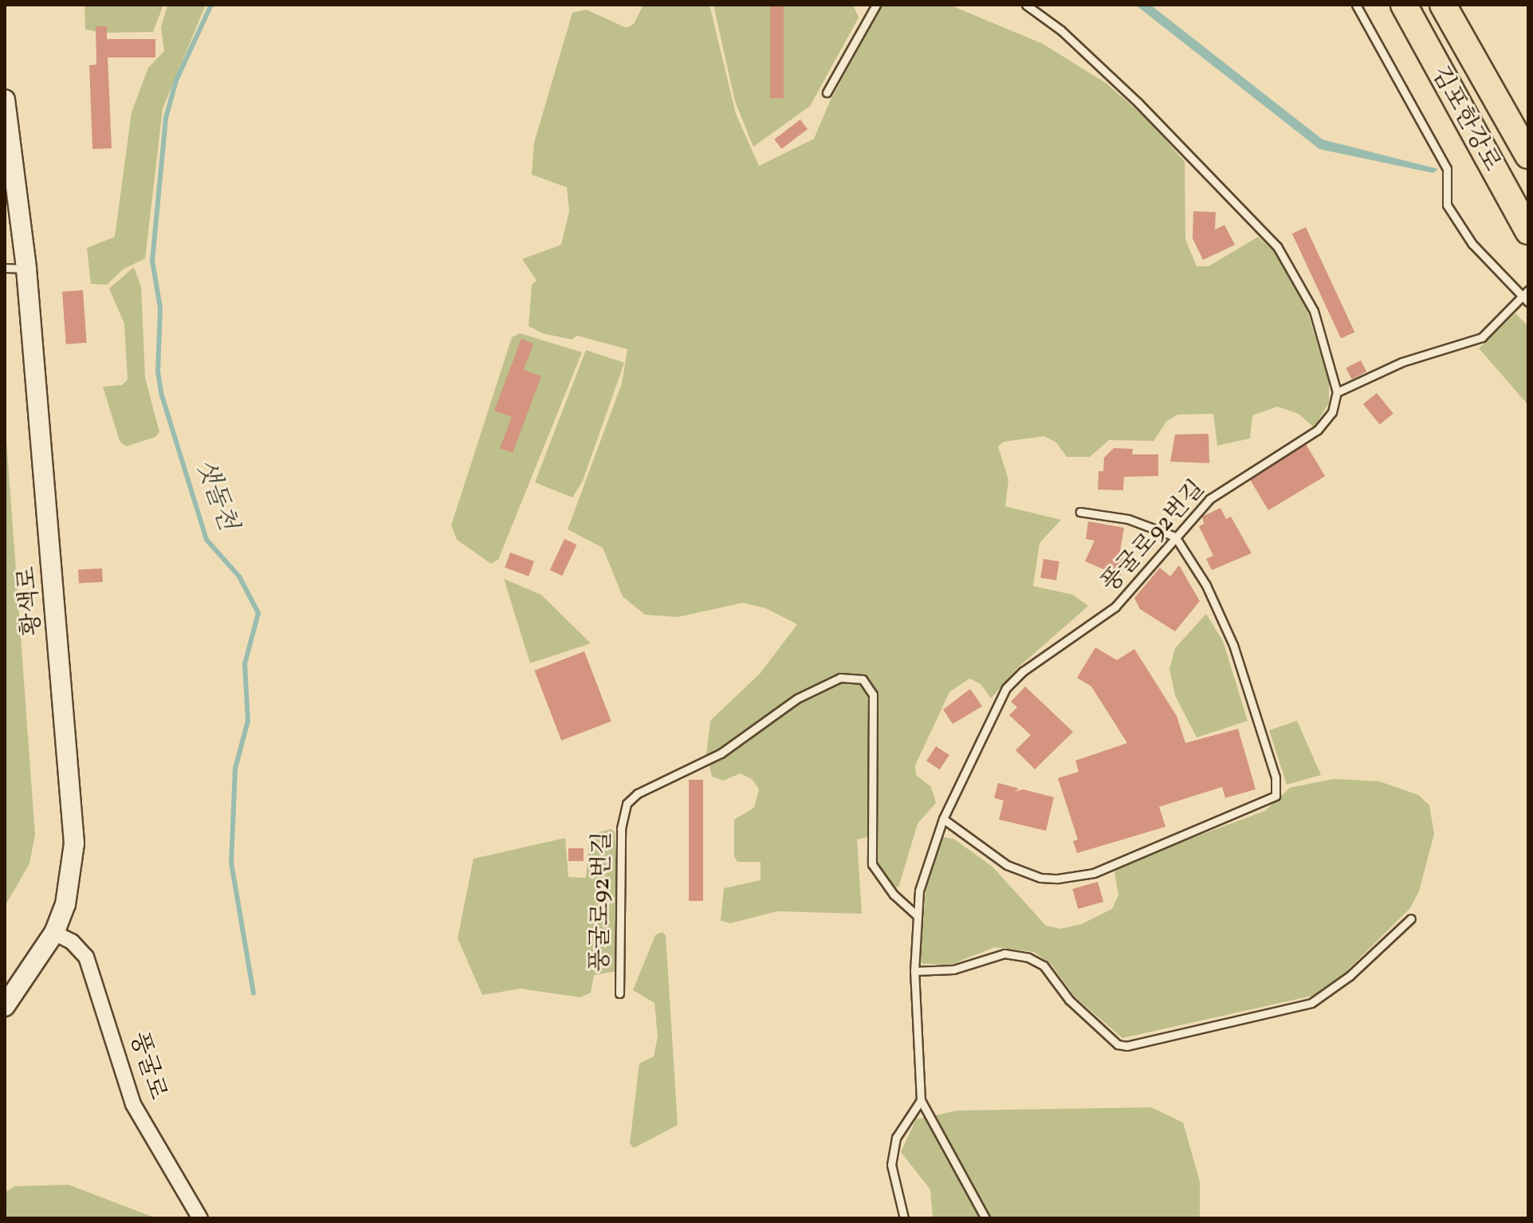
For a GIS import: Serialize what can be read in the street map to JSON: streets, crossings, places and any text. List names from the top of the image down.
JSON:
{
  "streets": {
    "highway": ["김포한강로"],
    "street": ["황색로", "풍굴로"],
    "lane": ["풍굴로92번길"]
  },
  "crossings": [
    ["황색로", "풍굴로"]
  ],
  "water": ["샛돌천"]
}
